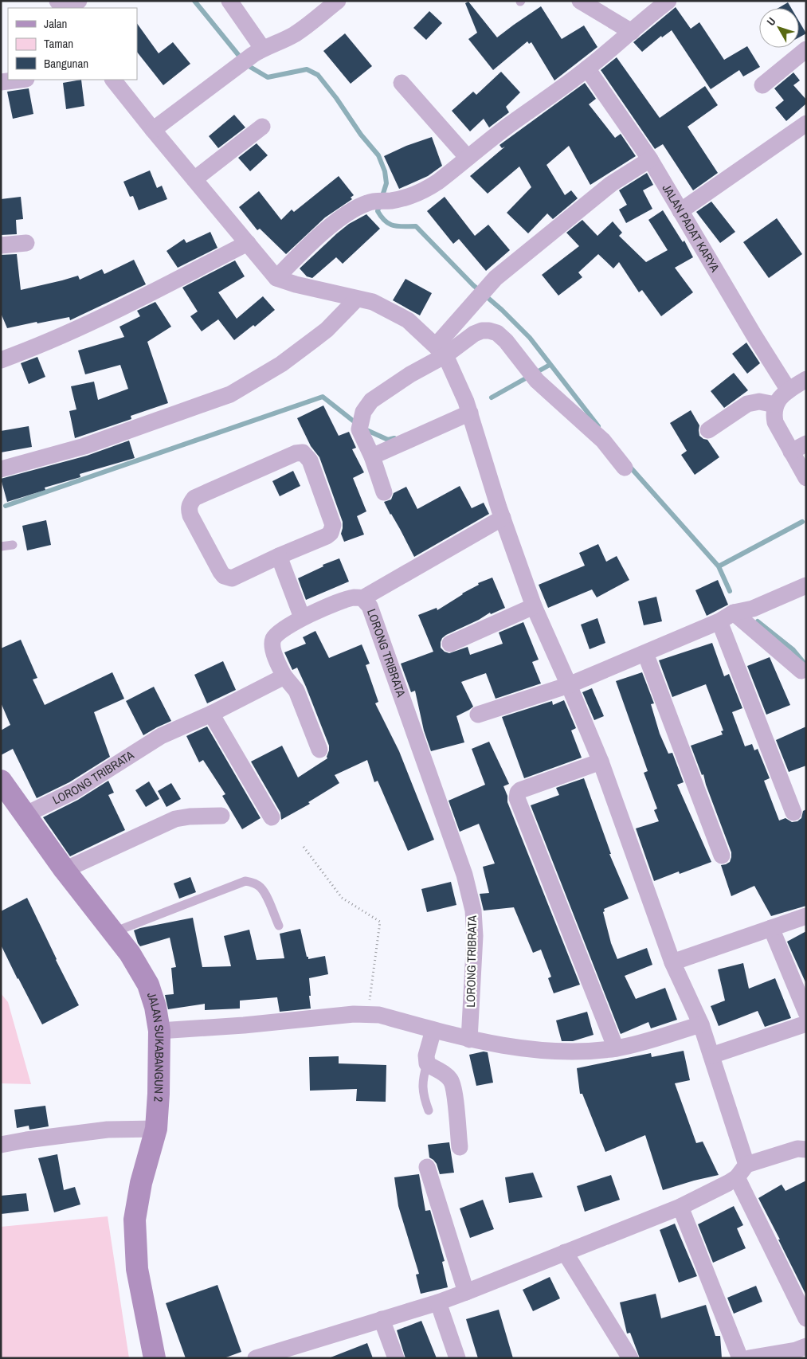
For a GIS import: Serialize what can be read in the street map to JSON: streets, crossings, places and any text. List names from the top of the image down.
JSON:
{
  "streets": {
    "street": ["JALAN PADAT KARYA", "LORONG TRIBRATA", "JALAN SUKABANGUN 2"]
  },
  "crossings": [
    ["LORONG TRIBRATA", "JALAN SUKABANGUN 2"]
  ],
  "legend": ["Jalan", "Taman", "Bangunan"],
  "north": "top left"
}
